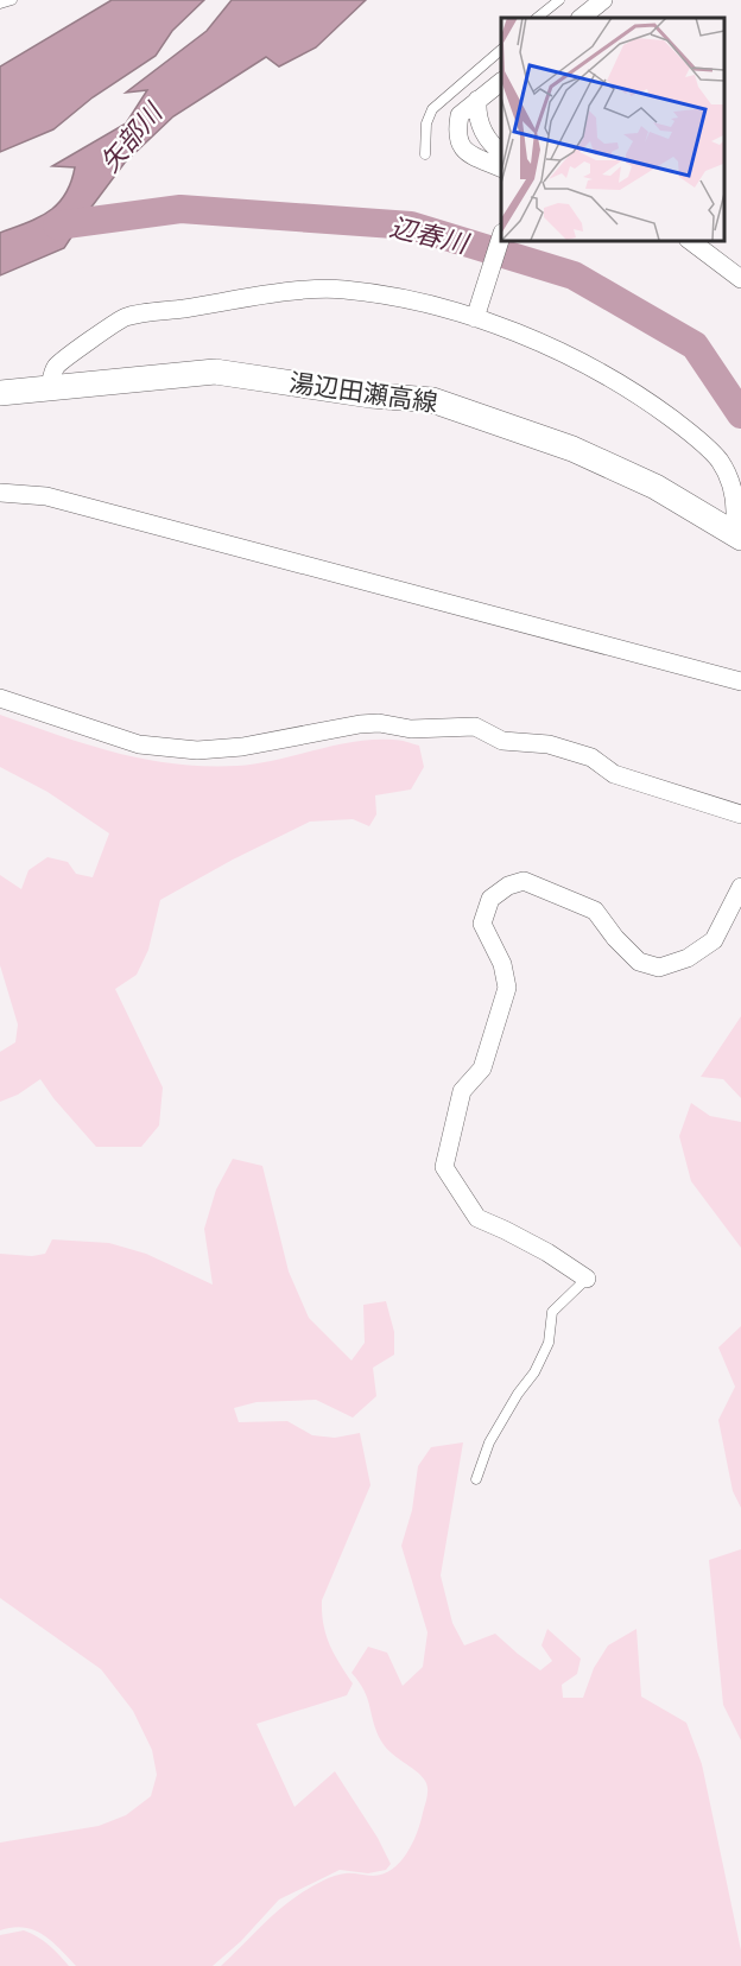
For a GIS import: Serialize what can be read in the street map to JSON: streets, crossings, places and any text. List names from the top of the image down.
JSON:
{
  "streets": {
    "main road": ["湯辺田瀬高線"]
  },
  "water": ["矢部川", "辺春川"]
}
